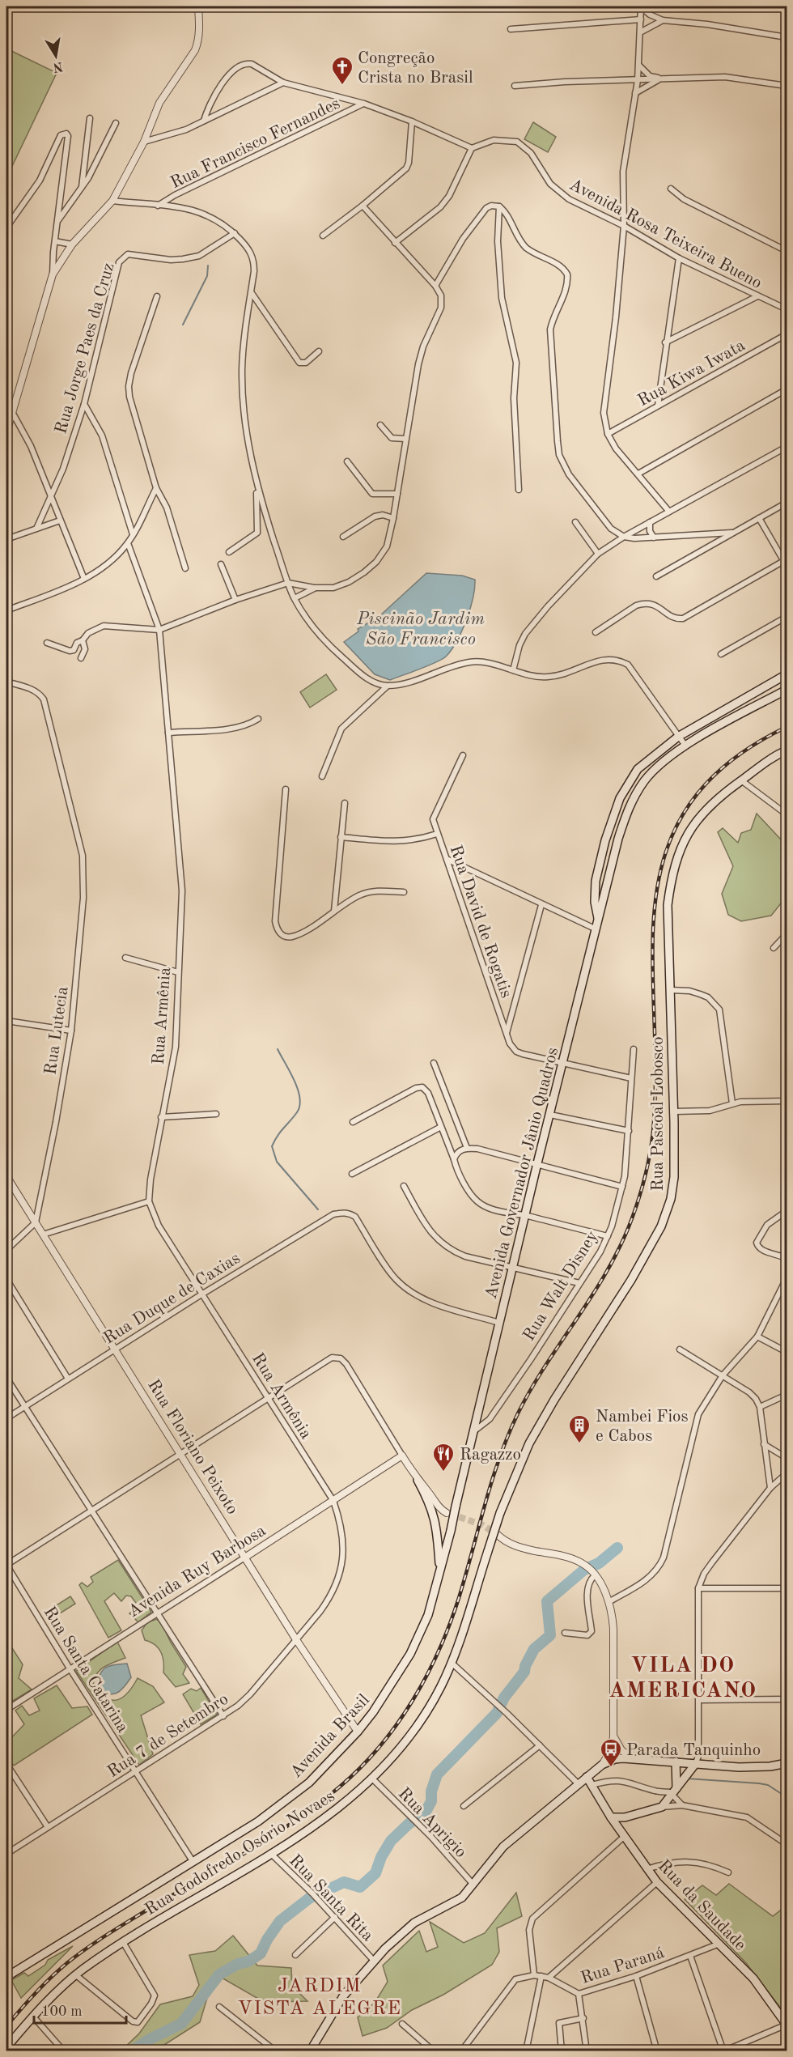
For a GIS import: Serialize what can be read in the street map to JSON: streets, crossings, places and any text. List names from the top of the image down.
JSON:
{
  "streets": {
    "main road": [
      "Rua Pascoal Lobosco",
      "Avenida Governador Jânio Quadros",
      "Avenida Brasil",
      "Rua Godofredo Osório Novaes",
      "Rua da Saudade"
    ],
    "street": [
      "Rua Francisco Fernandes",
      "Avenida Rosa Teixeira Bueno",
      "Rua Jorge Paes da Cruz",
      "Rua Kiwa Iwata",
      "Rua David de Rogatis",
      "Rua Armênia",
      "Rua Lutecia",
      "Rua Walt Disney",
      "Rua Duque de Caxias",
      "Rua Floriano Peixoto",
      "Avenida Ruy Barbosa",
      "Rua Santa Catarina",
      "Rua 7 de Setembro",
      "Rua Aprigio",
      "Rua Santa Rita",
      "Rua Paraná"
    ]
  },
  "crossings": [
    ["Rua David de Rogatis", "Avenida Governador Jânio Quadros"],
    ["Rua David de Rogatis", "Rua Walt Disney"],
    ["Rua Armênia", "Rua Duque de Caxias"],
    ["Rua Armênia", "Avenida Ruy Barbosa"],
    ["Rua Armênia", "Rua 7 de Setembro"],
    ["Rua Lutecia", "Rua Floriano Peixoto"],
    ["Rua Pascoal Lobosco", "Rua Godofredo Osório Novaes"],
    ["Avenida Governador Jânio Quadros", "Rua Walt Disney"],
    ["Avenida Governador Jânio Quadros", "Rua Duque de Caxias"],
    ["Avenida Governador Jânio Quadros", "Avenida Brasil"],
    ["Rua Walt Disney", "Avenida Brasil"],
    ["Rua Duque de Caxias", "Rua Floriano Peixoto"],
    ["Rua Floriano Peixoto", "Avenida Ruy Barbosa"],
    ["Rua Floriano Peixoto", "Rua 7 de Setembro"],
    ["Rua Floriano Peixoto", "Avenida Brasil"],
    ["Avenida Ruy Barbosa", "Rua Santa Catarina"],
    ["Avenida Ruy Barbosa", "Rua 7 de Setembro"],
    ["Rua Santa Catarina", "Rua 7 de Setembro"],
    ["Rua Santa Catarina", "Avenida Brasil"],
    ["Rua Aprigio", "Rua Godofredo Osório Novaes"],
    ["Rua Godofredo Osório Novaes", "Rua Santa Rita"],
    ["Rua da Saudade", "Rua Paraná"]
  ],
  "districts": ["VILA DO AMERICANO", "JARDIM VISTA ALEGRE"],
  "water": ["Piscinão Jardim São Francisco"],
  "places": {
    "church": ["Congreção Crista no Brasil"],
    "building": ["Nambei Fios e Cabos"],
    "restaurant": ["Ragazzo"],
    "bus stop": ["Parada Tanquinho"]
  },
  "scale_bar": "100 m",
  "north": "bottom"
}
